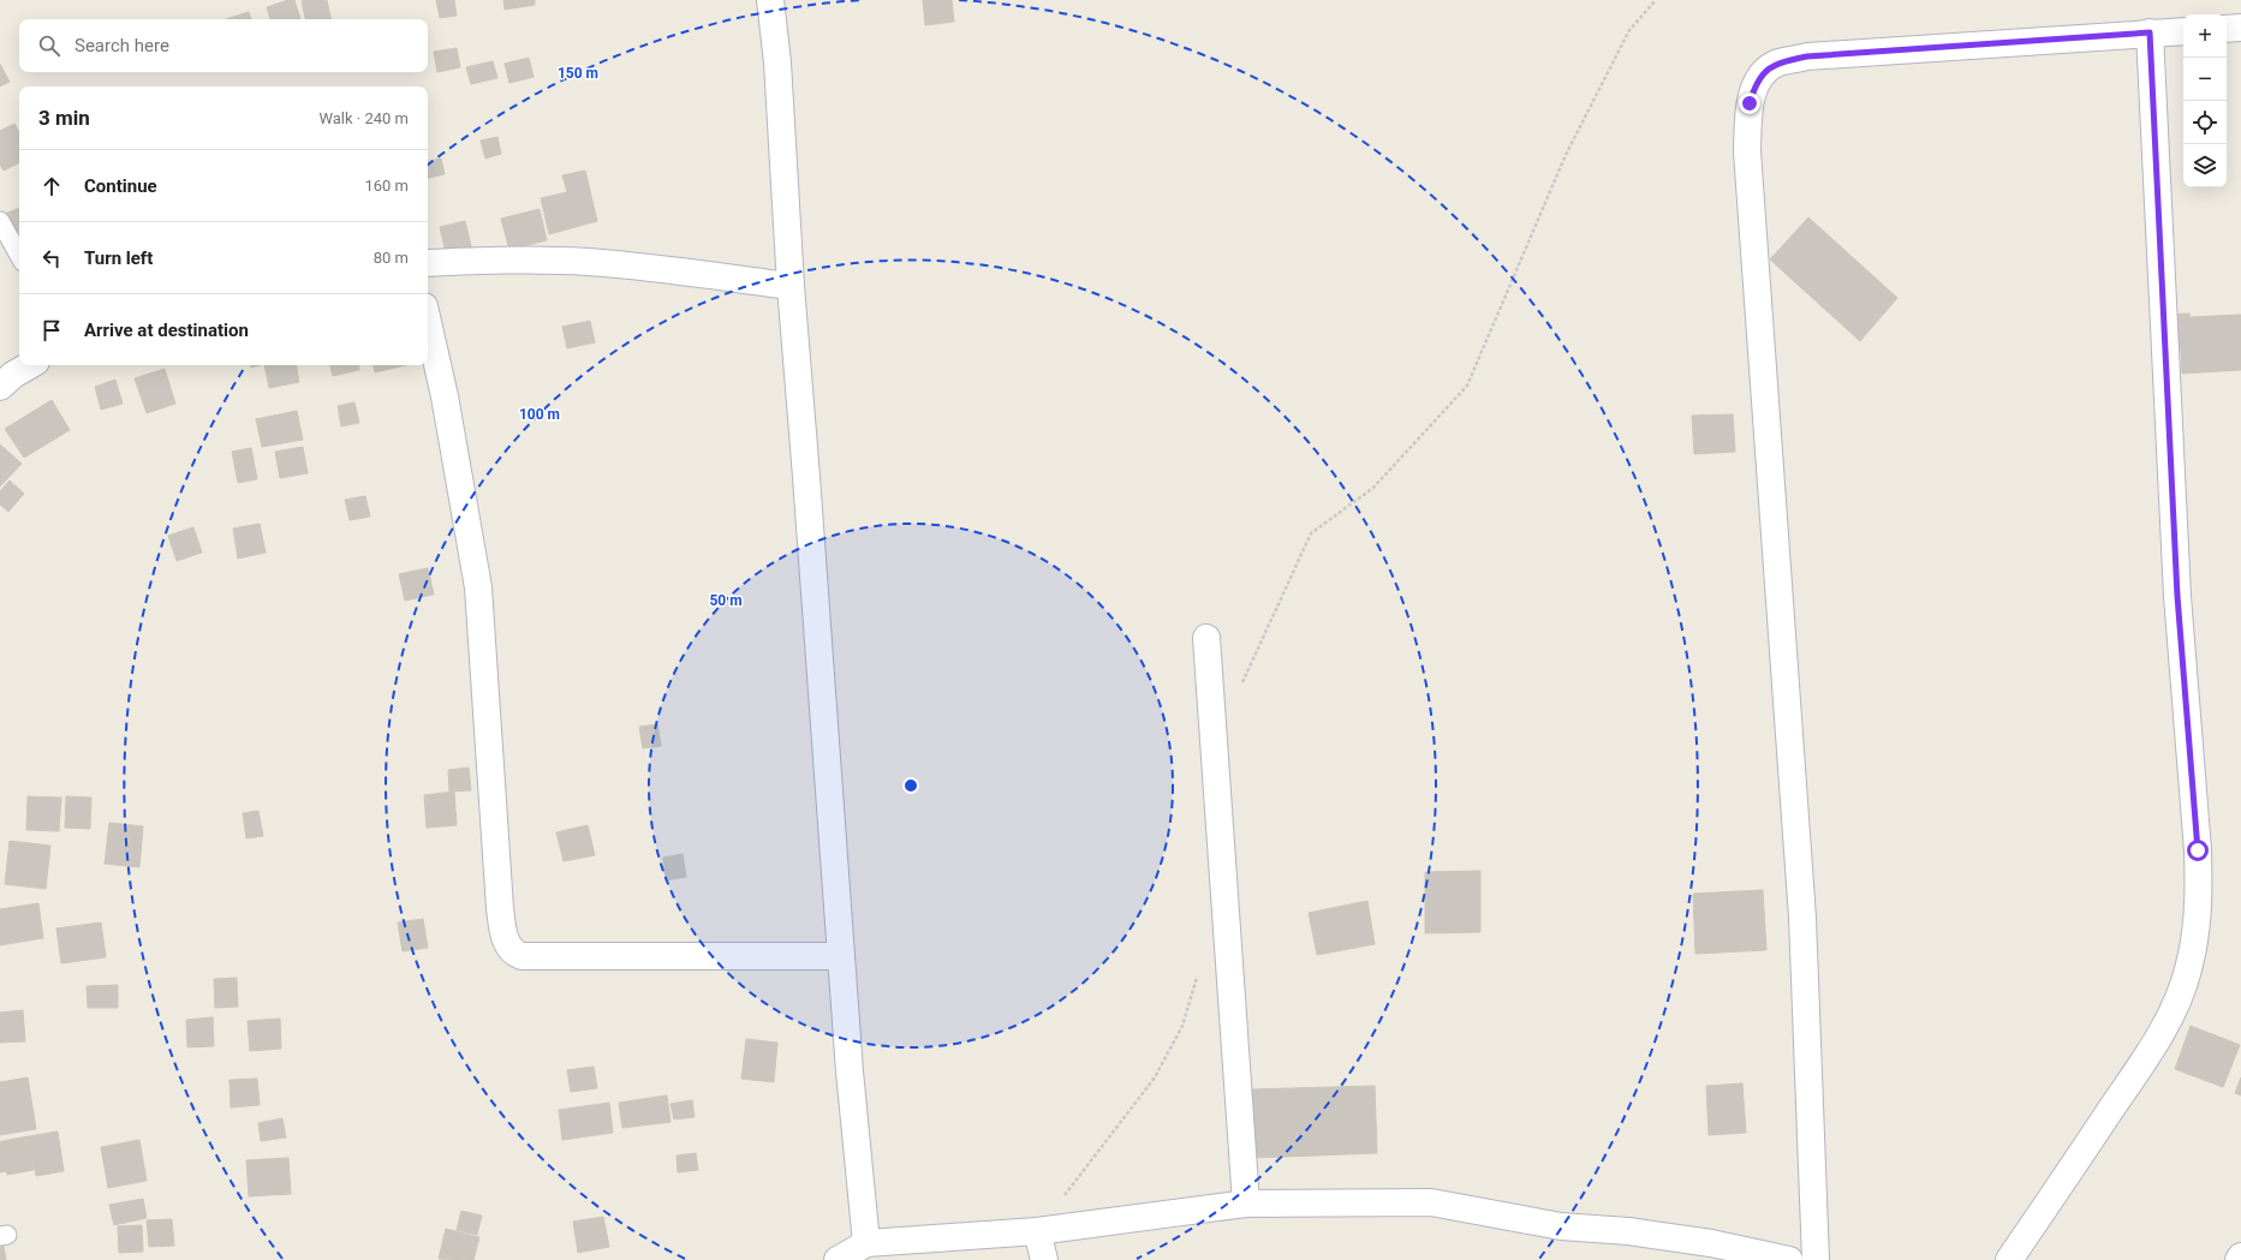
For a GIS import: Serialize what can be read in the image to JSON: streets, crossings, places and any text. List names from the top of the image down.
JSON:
{
  "page": {
    "map_buttons": ["+", "−"],
    "search": "Search here",
    "heading": ["3 min", "Walk · 240 m"],
    "list": [
      ["Continue", "160 m"],
      ["Turn left", "80 m"],
      "Arrive at destination"
    ]
  },
  "rings": ["150 m", "100 m", "50 m"]
}
